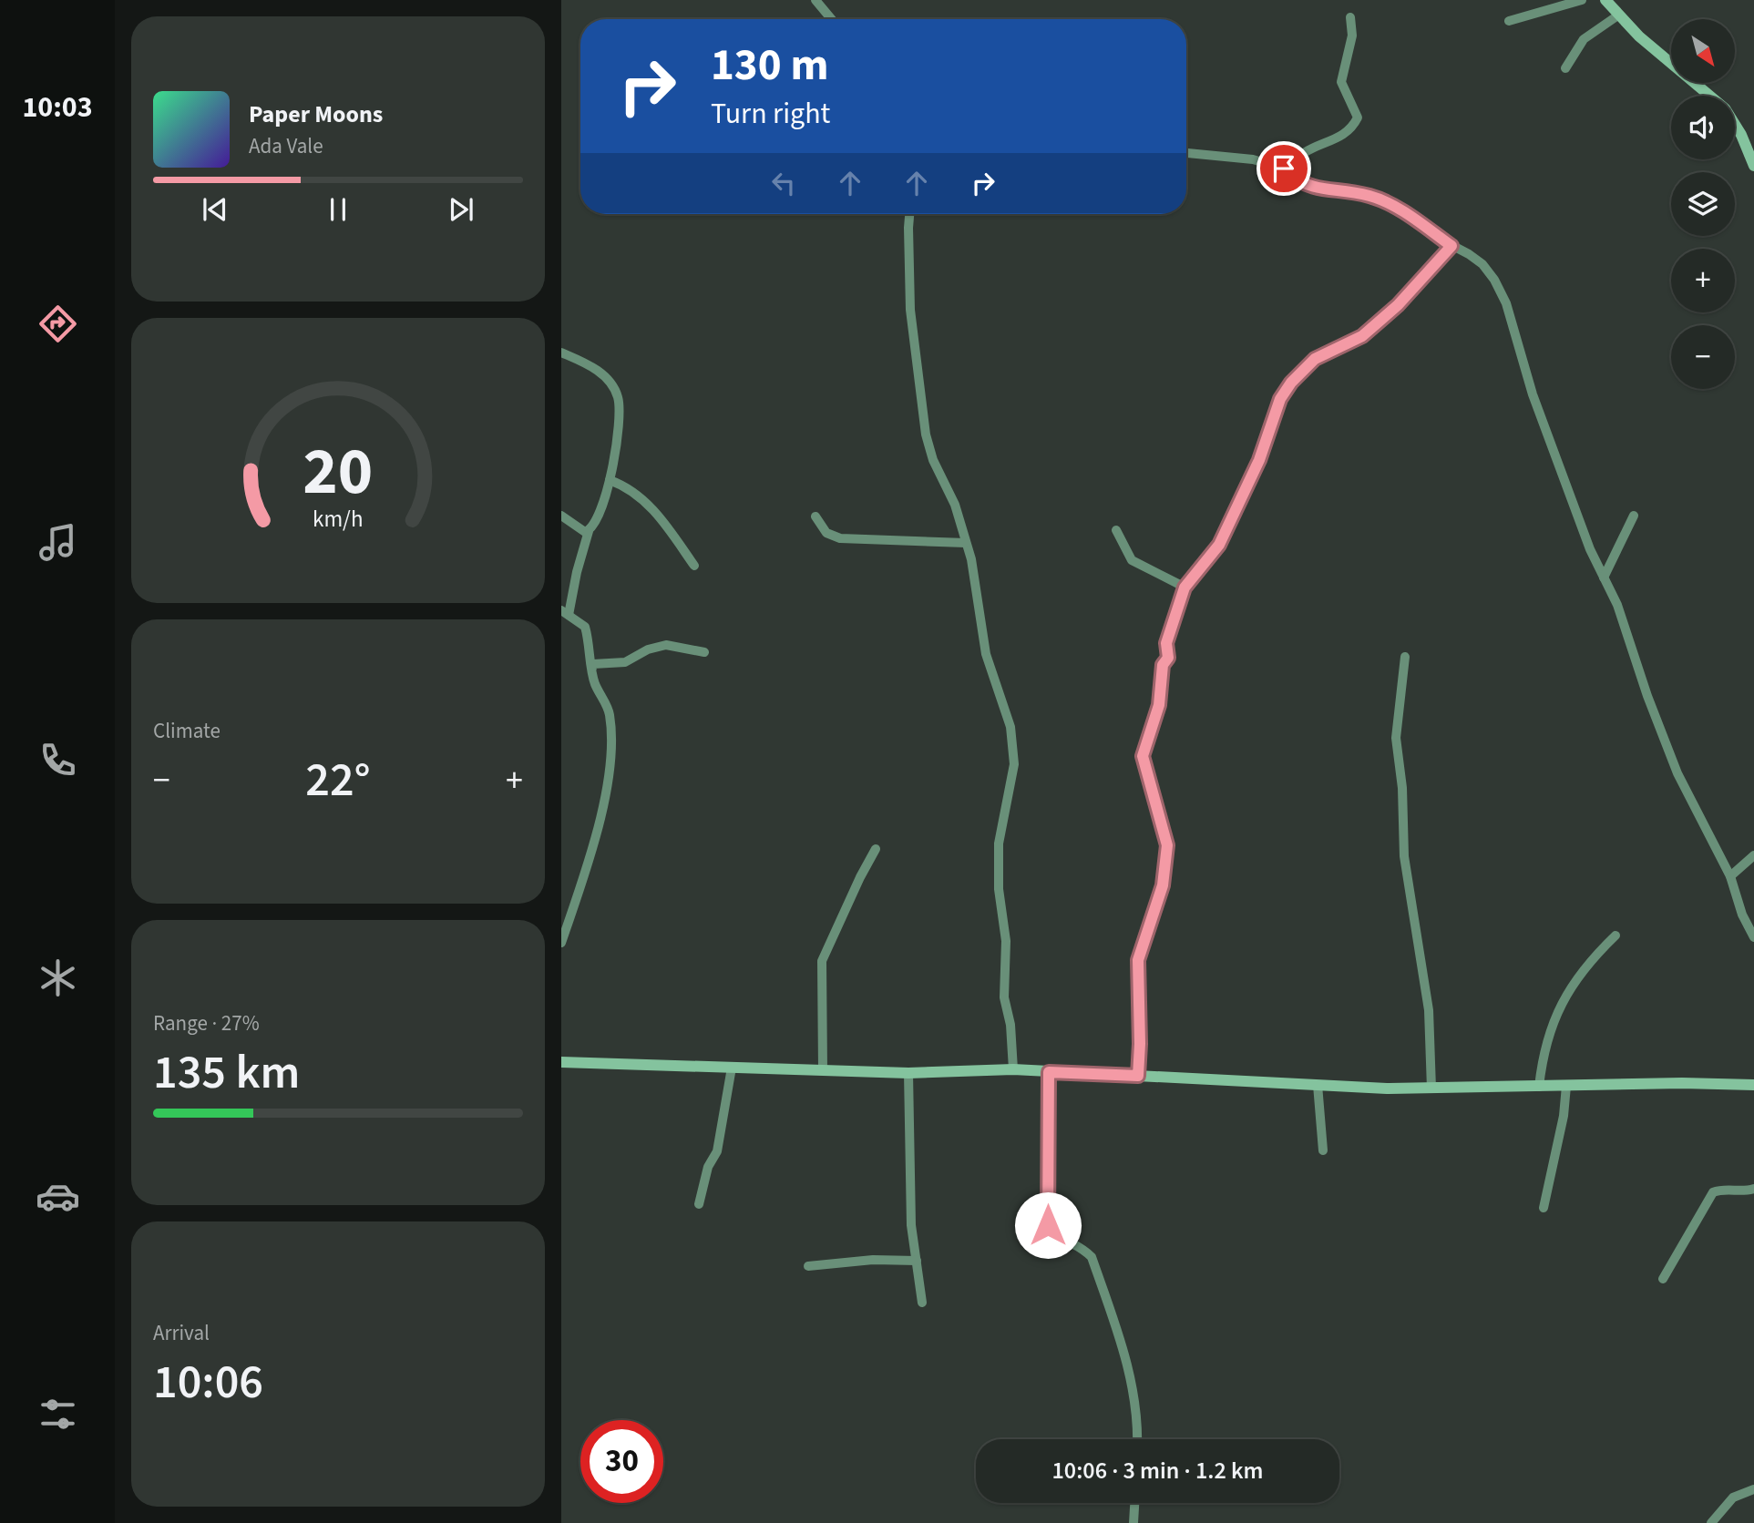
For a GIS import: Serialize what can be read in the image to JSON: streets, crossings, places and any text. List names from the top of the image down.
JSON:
{
  "north": "bottom right",
  "page": {
    "tabs": "10:03",
    "map_buttons": ["+", "−"],
    "turn": ["130 m", "Turn right"],
    "song": ["Paper Moons", "Ada Vale"],
    "tile": [
      "Climate",
      ["Range · 27%", "135 km"],
      ["Arrival", "10:06"]
    ],
    "heat": ["−", "22°", "+"],
    "limit": "30",
    "trip": "10:06 · 3 min · 1.2 km",
    "gauge": ["20", "km/h"]
  }
}
